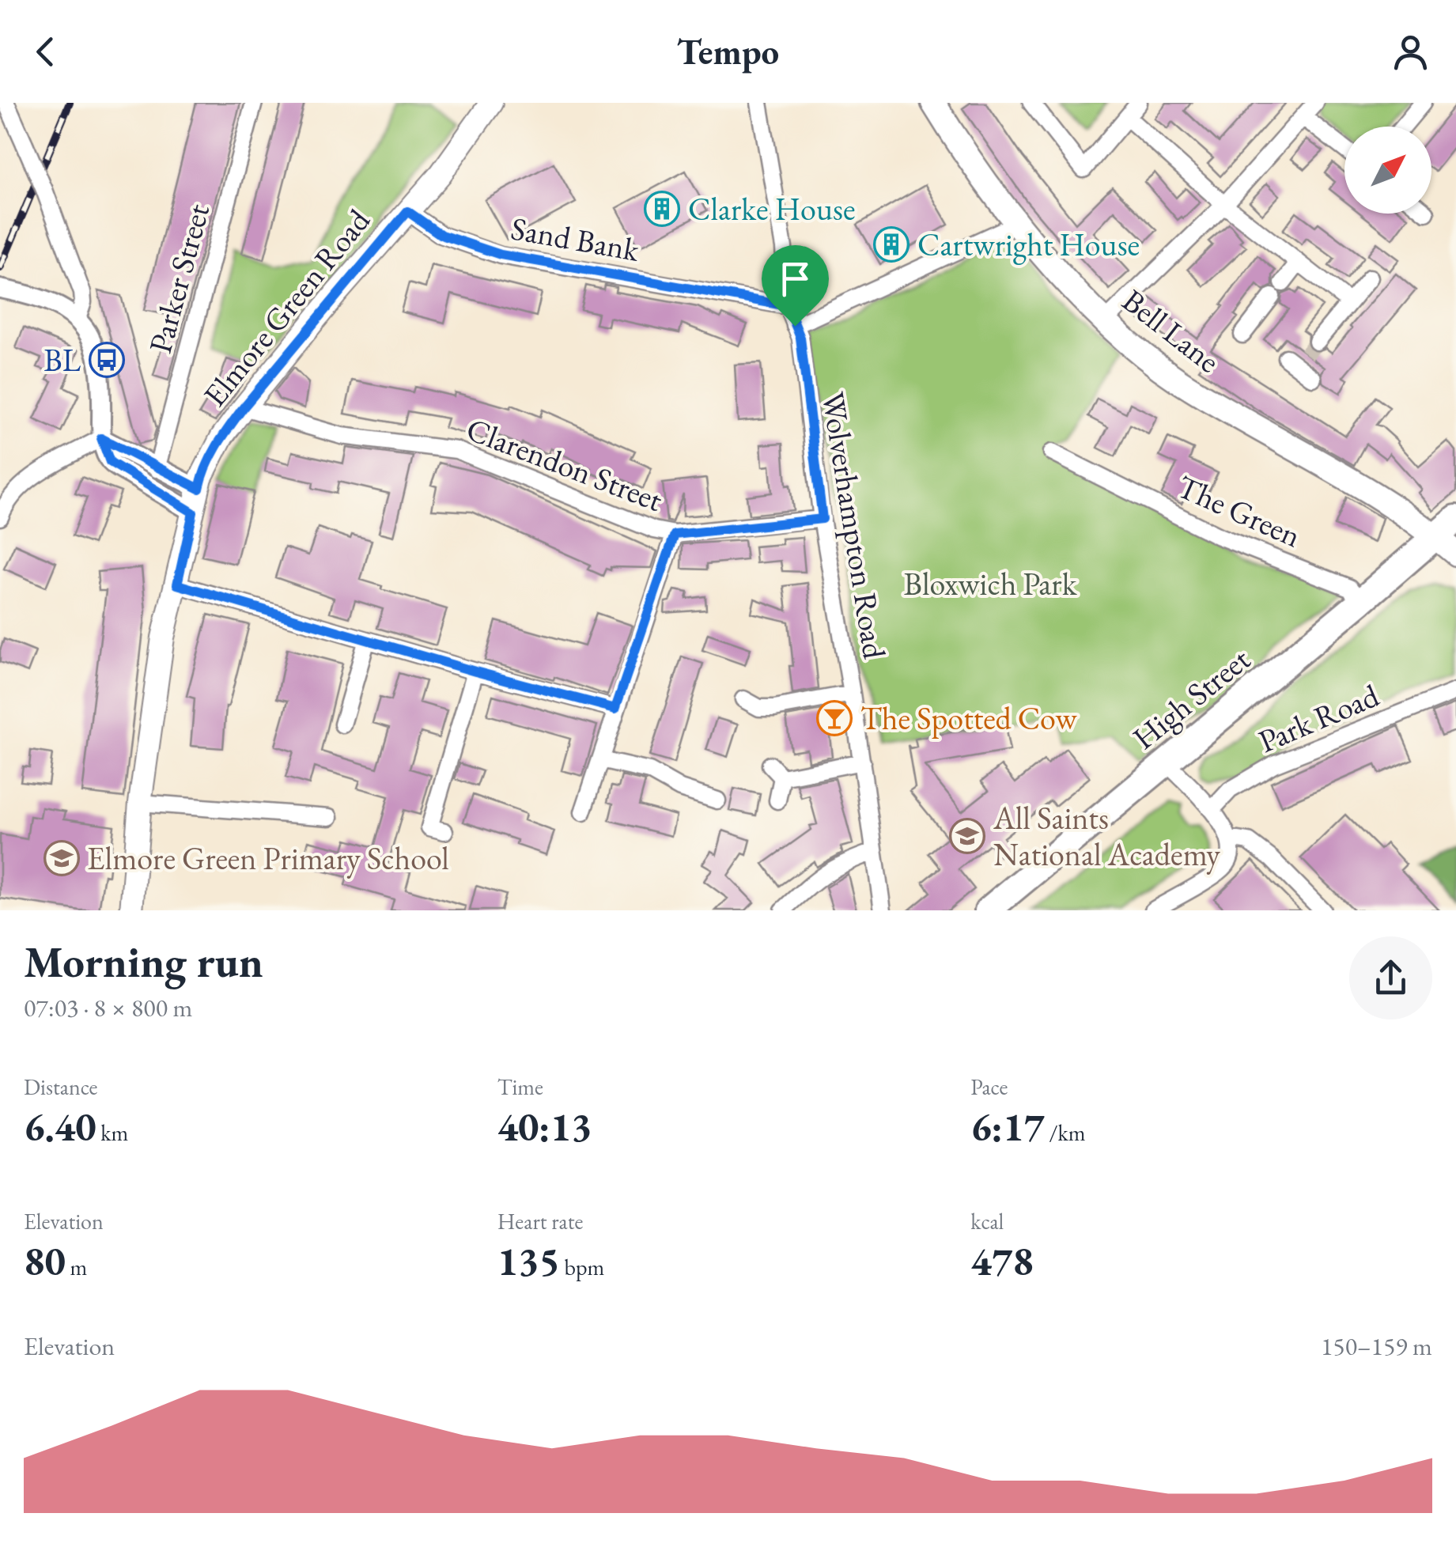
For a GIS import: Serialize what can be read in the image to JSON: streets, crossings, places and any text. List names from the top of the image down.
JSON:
{
  "streets": {
    "highway": ["High Street"],
    "main road": ["Elmore Green Road", "Bell Lane"],
    "street": [
      "Sand Bank",
      "Parker Street",
      "Clarendon Street",
      "The Green",
      "Wolverhampton Road",
      "Park Road"
    ]
  },
  "crossings": [
    ["Sand Bank", "Elmore Green Road"],
    ["Sand Bank", "Wolverhampton Road"],
    ["Elmore Green Road", "Clarendon Street"],
    ["Bell Lane", "High Street"],
    ["Clarendon Street", "Wolverhampton Road"],
    ["The Green", "High Street"]
  ],
  "parks": ["Bloxwich Park"],
  "places": {
    "building": ["Clarke House", "Cartwright House"],
    "bus stop": ["BL"],
    "bar": ["The Spotted Cow"],
    "school or university": ["All Saints National Academy", "Elmore Green Primary School"]
  },
  "north": "top right",
  "page": {
    "header": "Tempo",
    "heading": ["Morning run", "07:03 · 8 × 800 m"],
    "stats": [
      ["Distance", "6.40 km"],
      ["Time", "40:13"],
      ["Pace", "6:17 /km"],
      ["Elevation", "80 m"],
      ["Heart rate", "135 bpm"],
      ["kcal", "478"]
    ],
    "chart": ["Elevation", "150–159 m"]
  }
}
